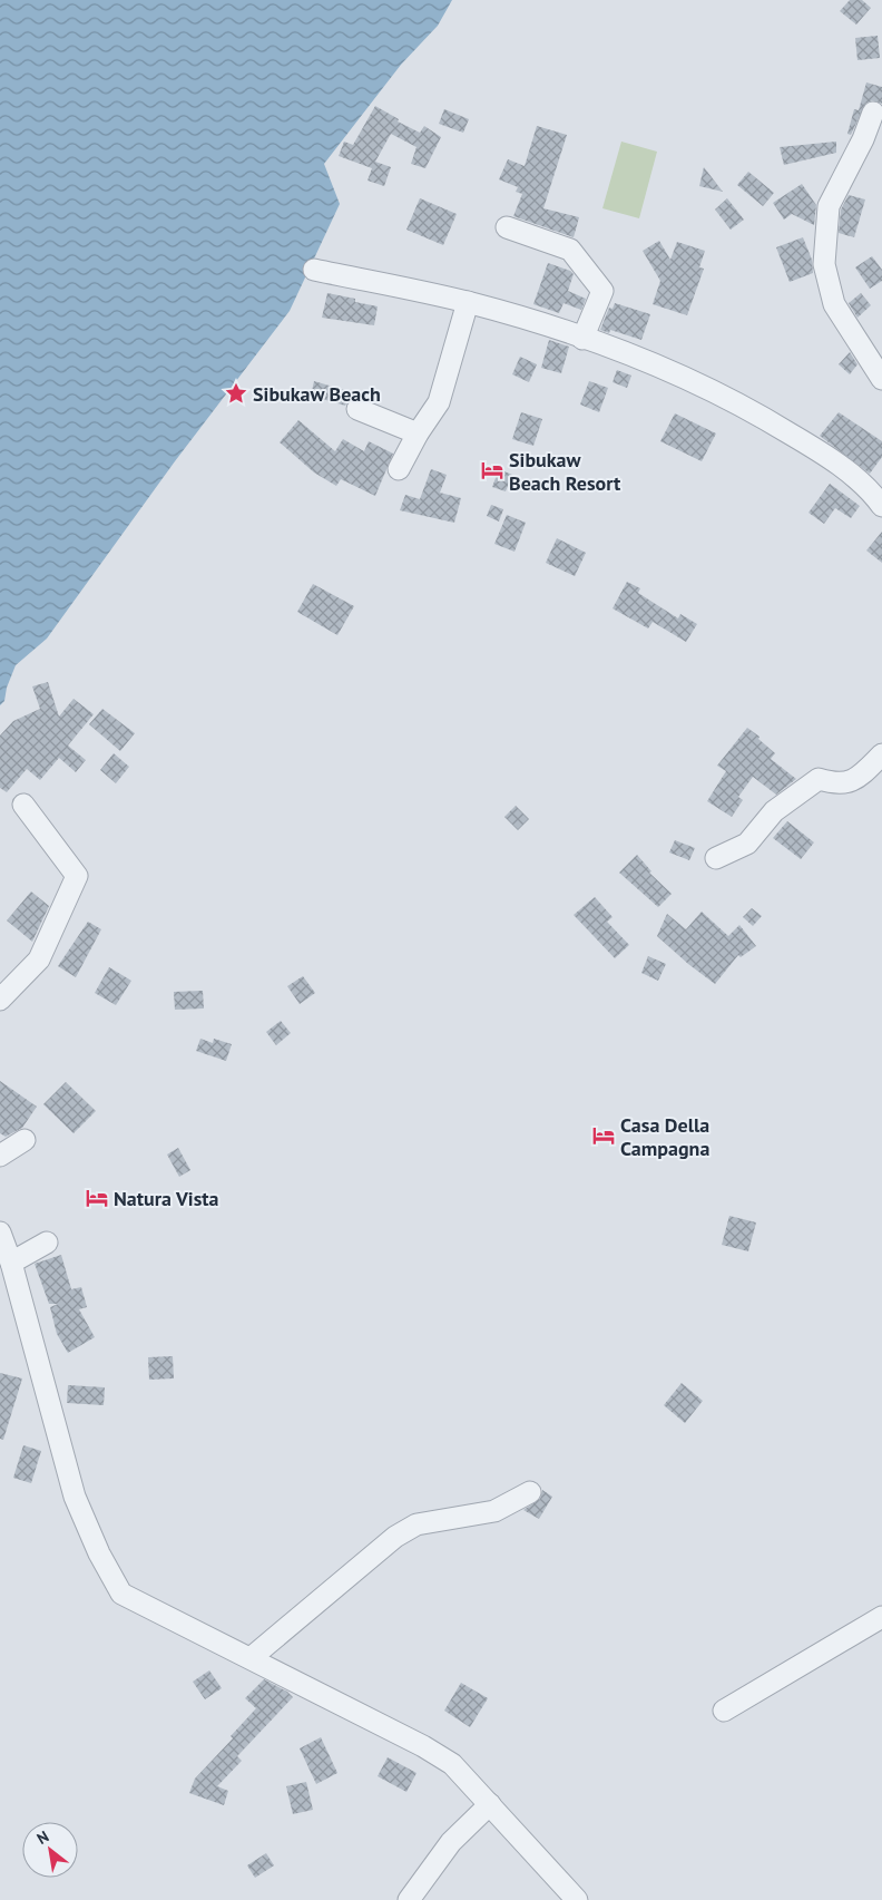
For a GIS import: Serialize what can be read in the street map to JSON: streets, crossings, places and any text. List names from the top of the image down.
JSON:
{
  "places": {
    "place": ["Sibukaw Beach"],
    "hotel": ["Sibukaw Beach Resort", "Casa Della Campagna", "Natura Vista"]
  },
  "north": "top left"
}
